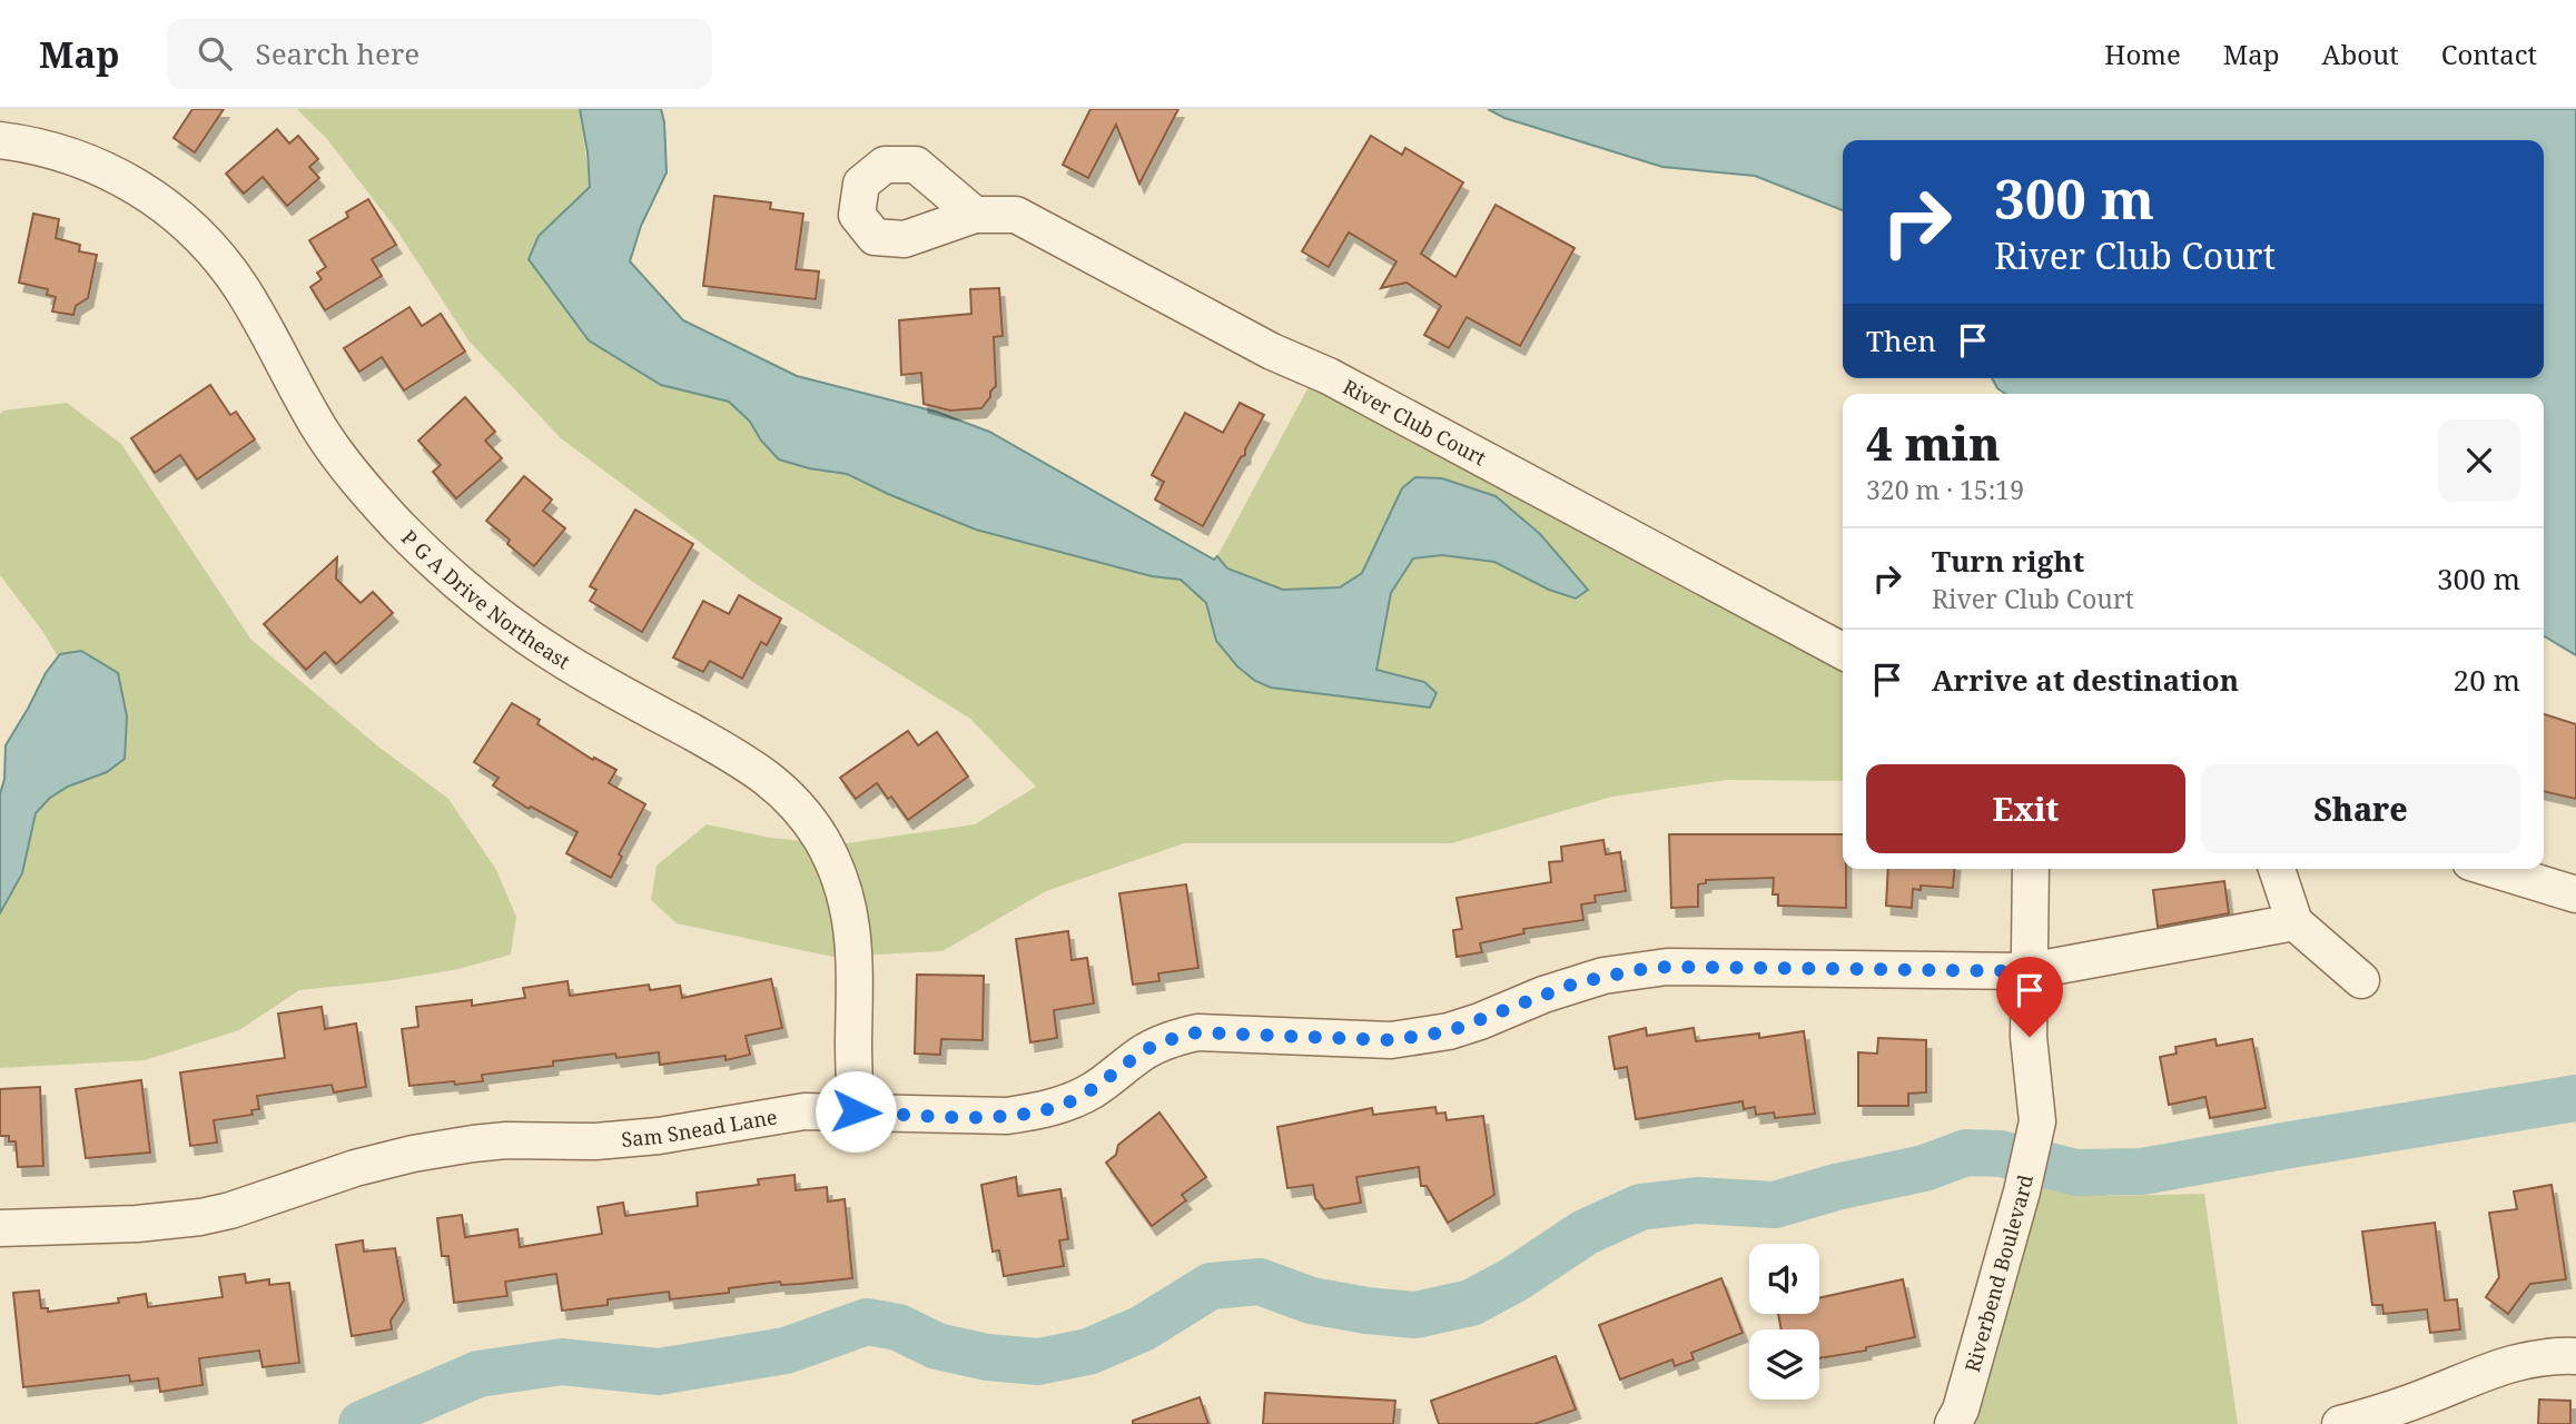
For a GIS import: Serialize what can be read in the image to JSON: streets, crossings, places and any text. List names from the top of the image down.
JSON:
{
  "streets": {
    "street": [
      "River Club Court",
      "P G A Drive Northeast",
      "Sam Snead Lane",
      "Riverbend Boulevard"
    ]
  },
  "crossings": [
    ["P G A Drive Northeast", "Sam Snead Lane"],
    ["Sam Snead Lane", "Riverbend Boulevard"]
  ],
  "page": {
    "header": "Map",
    "search": "Search here",
    "nav": [
      "Home",
      "Map",
      "About",
      "Contact"
    ],
    "turn": ["300 m", "River Club Court"],
    "then": "Then",
    "heading": ["4 min", "320 m · 15:19"],
    "list": [
      {
        "name": "Turn right",
        "note": "River Club Court",
        "value": "300 m"
      },
      {
        "name": "Arrive at destination",
        "value": "20 m"
      }
    ],
    "buttons": ["Exit", "Share"]
  }
}
